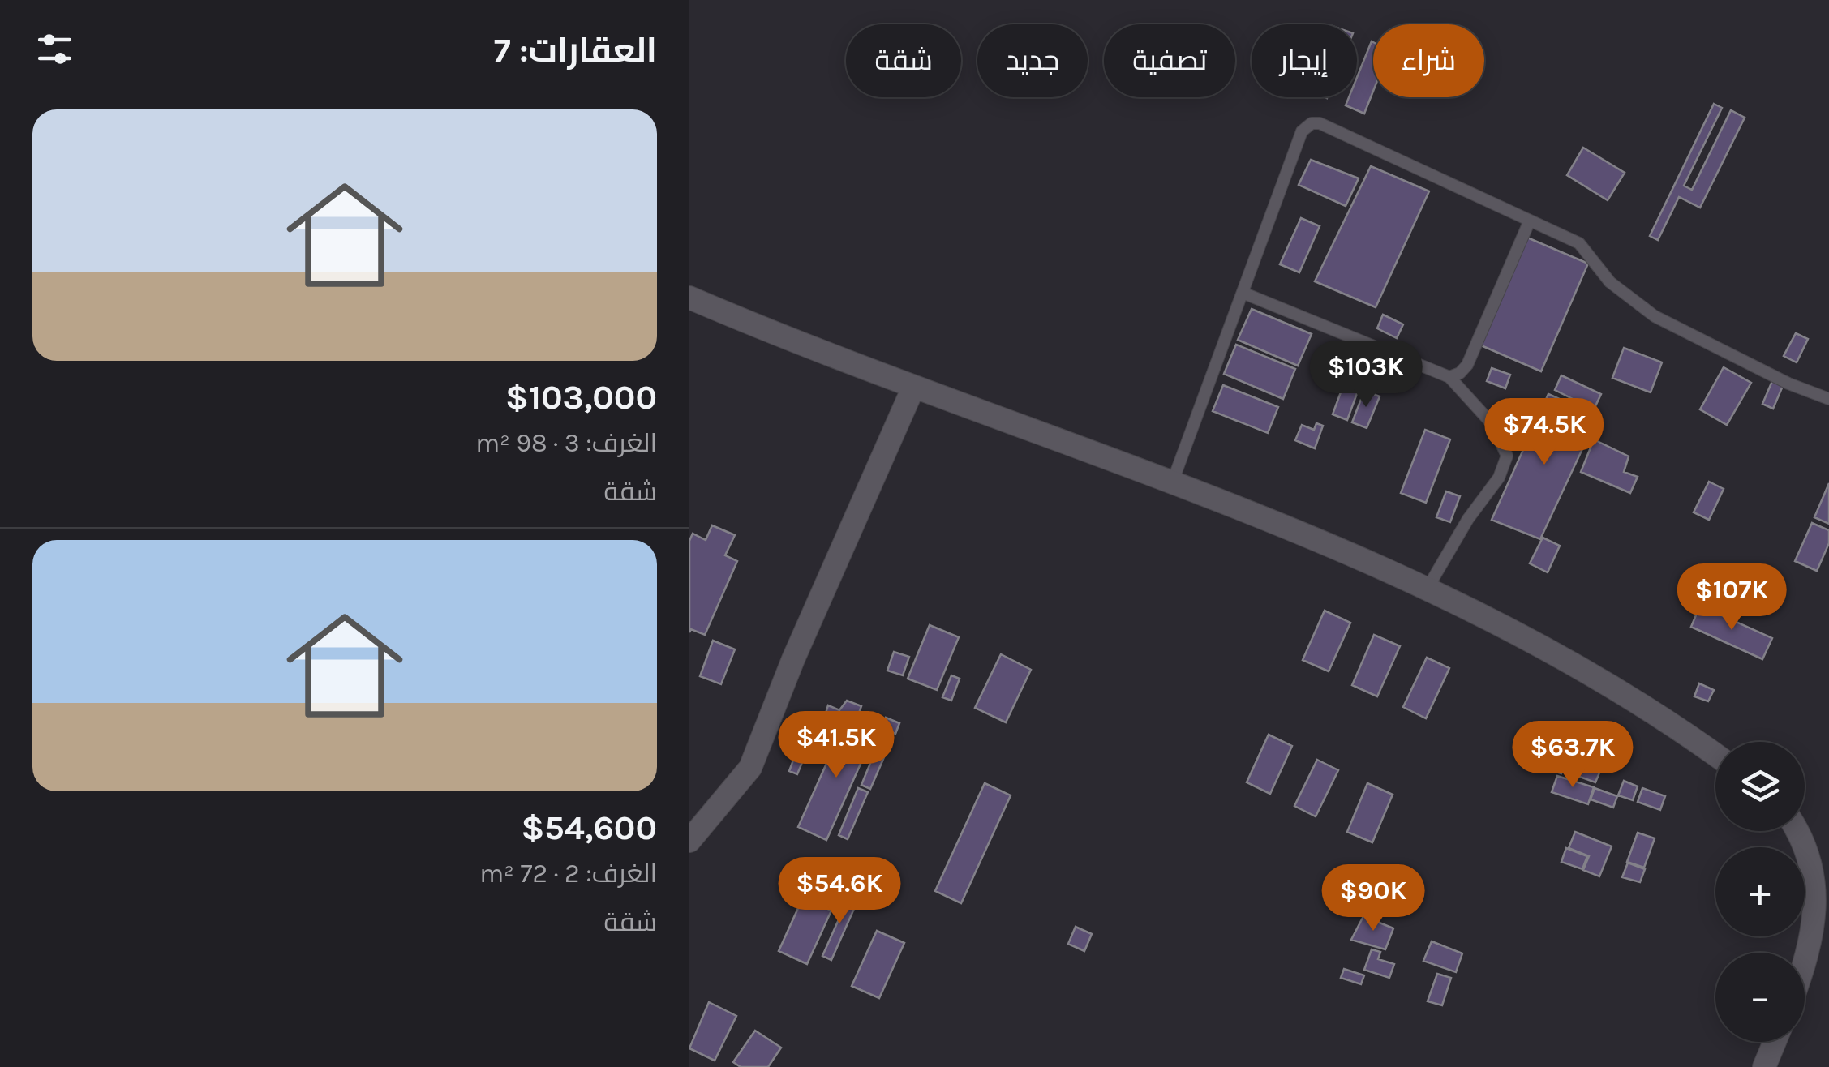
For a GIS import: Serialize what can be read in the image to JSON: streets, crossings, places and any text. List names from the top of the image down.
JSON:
{
  "page": {
    "heading": "العقارات: 7",
    "chip": [
      "شراء",
      "إيجار",
      "تصفية",
      "جديد",
      "شقة"
    ],
    "list": [
      {
        "name": "$103,000",
        "note": "الغرف: 3 · 98 m² · شقة"
      },
      {
        "name": "$54,600",
        "note": "الغرف: 2 · 72 m² · شقة"
      }
    ],
    "price": [
      "$103K",
      "$74.5K",
      "$107K",
      "$41.5K",
      "$63.7K",
      "$54.6K",
      "$90K"
    ],
    "map_buttons": ["+", "−"]
  }
}
